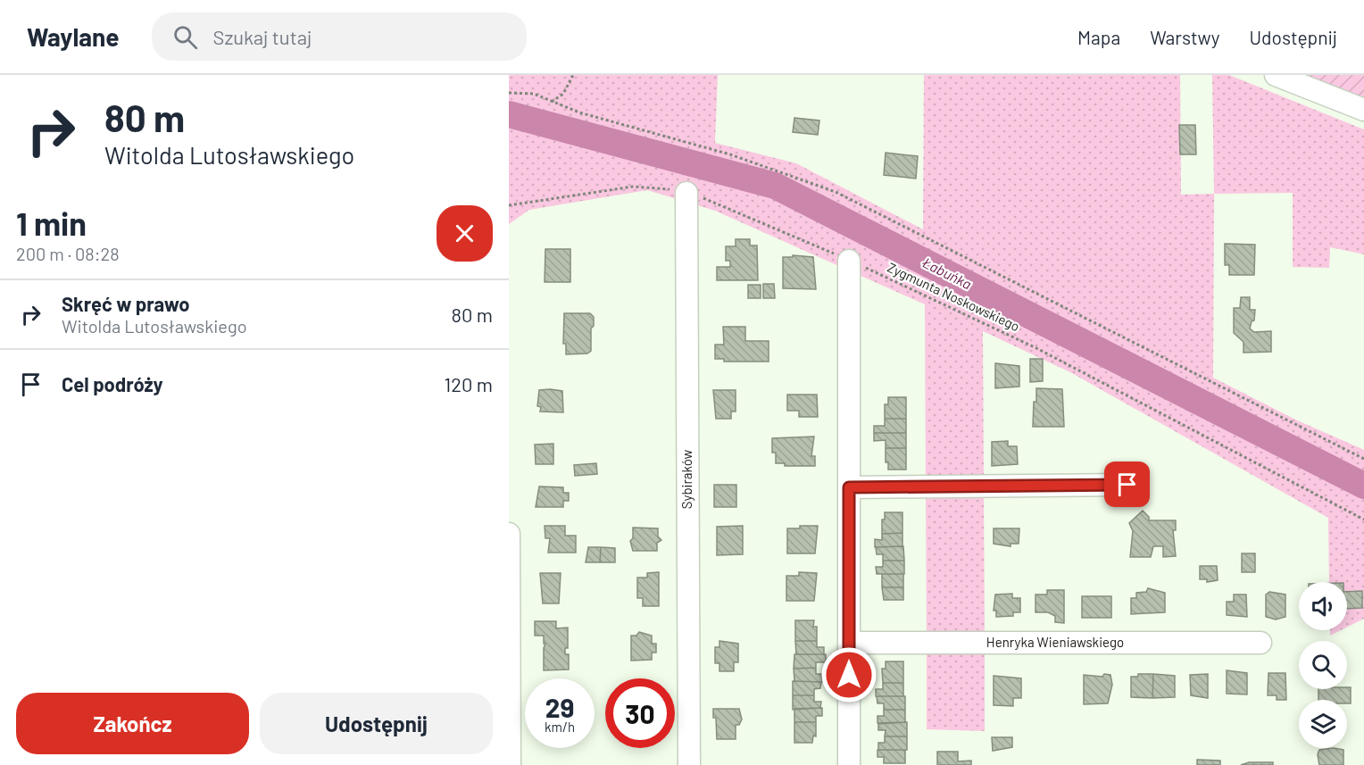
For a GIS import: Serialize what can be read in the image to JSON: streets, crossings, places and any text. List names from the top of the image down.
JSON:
{
  "streets": {
    "street": ["Sybiraków", "Henryka Wieniawskiego"],
    "path": ["Zygmunta Noskowskiego"]
  },
  "crossings": [
    ["Zygmunta Noskowskiego", "Sybiraków"]
  ],
  "water": ["Łabuńka"],
  "page": {
    "header": "Waylane",
    "search": "Szukaj tutaj",
    "nav": ["Mapa", "Warstwy", "Udostępnij"],
    "turn": ["80 m", "Witolda Lutosławskiego"],
    "heading": ["1 min", "200 m · 08:28"],
    "list": [
      {
        "name": "Skręć w prawo",
        "note": "Witolda Lutosławskiego",
        "value": "80 m"
      },
      {
        "name": "Cel podróży",
        "value": "120 m"
      }
    ],
    "speed": "29 km/h",
    "limit": "30",
    "buttons": ["Zakończ", "Udostępnij"]
  }
}
